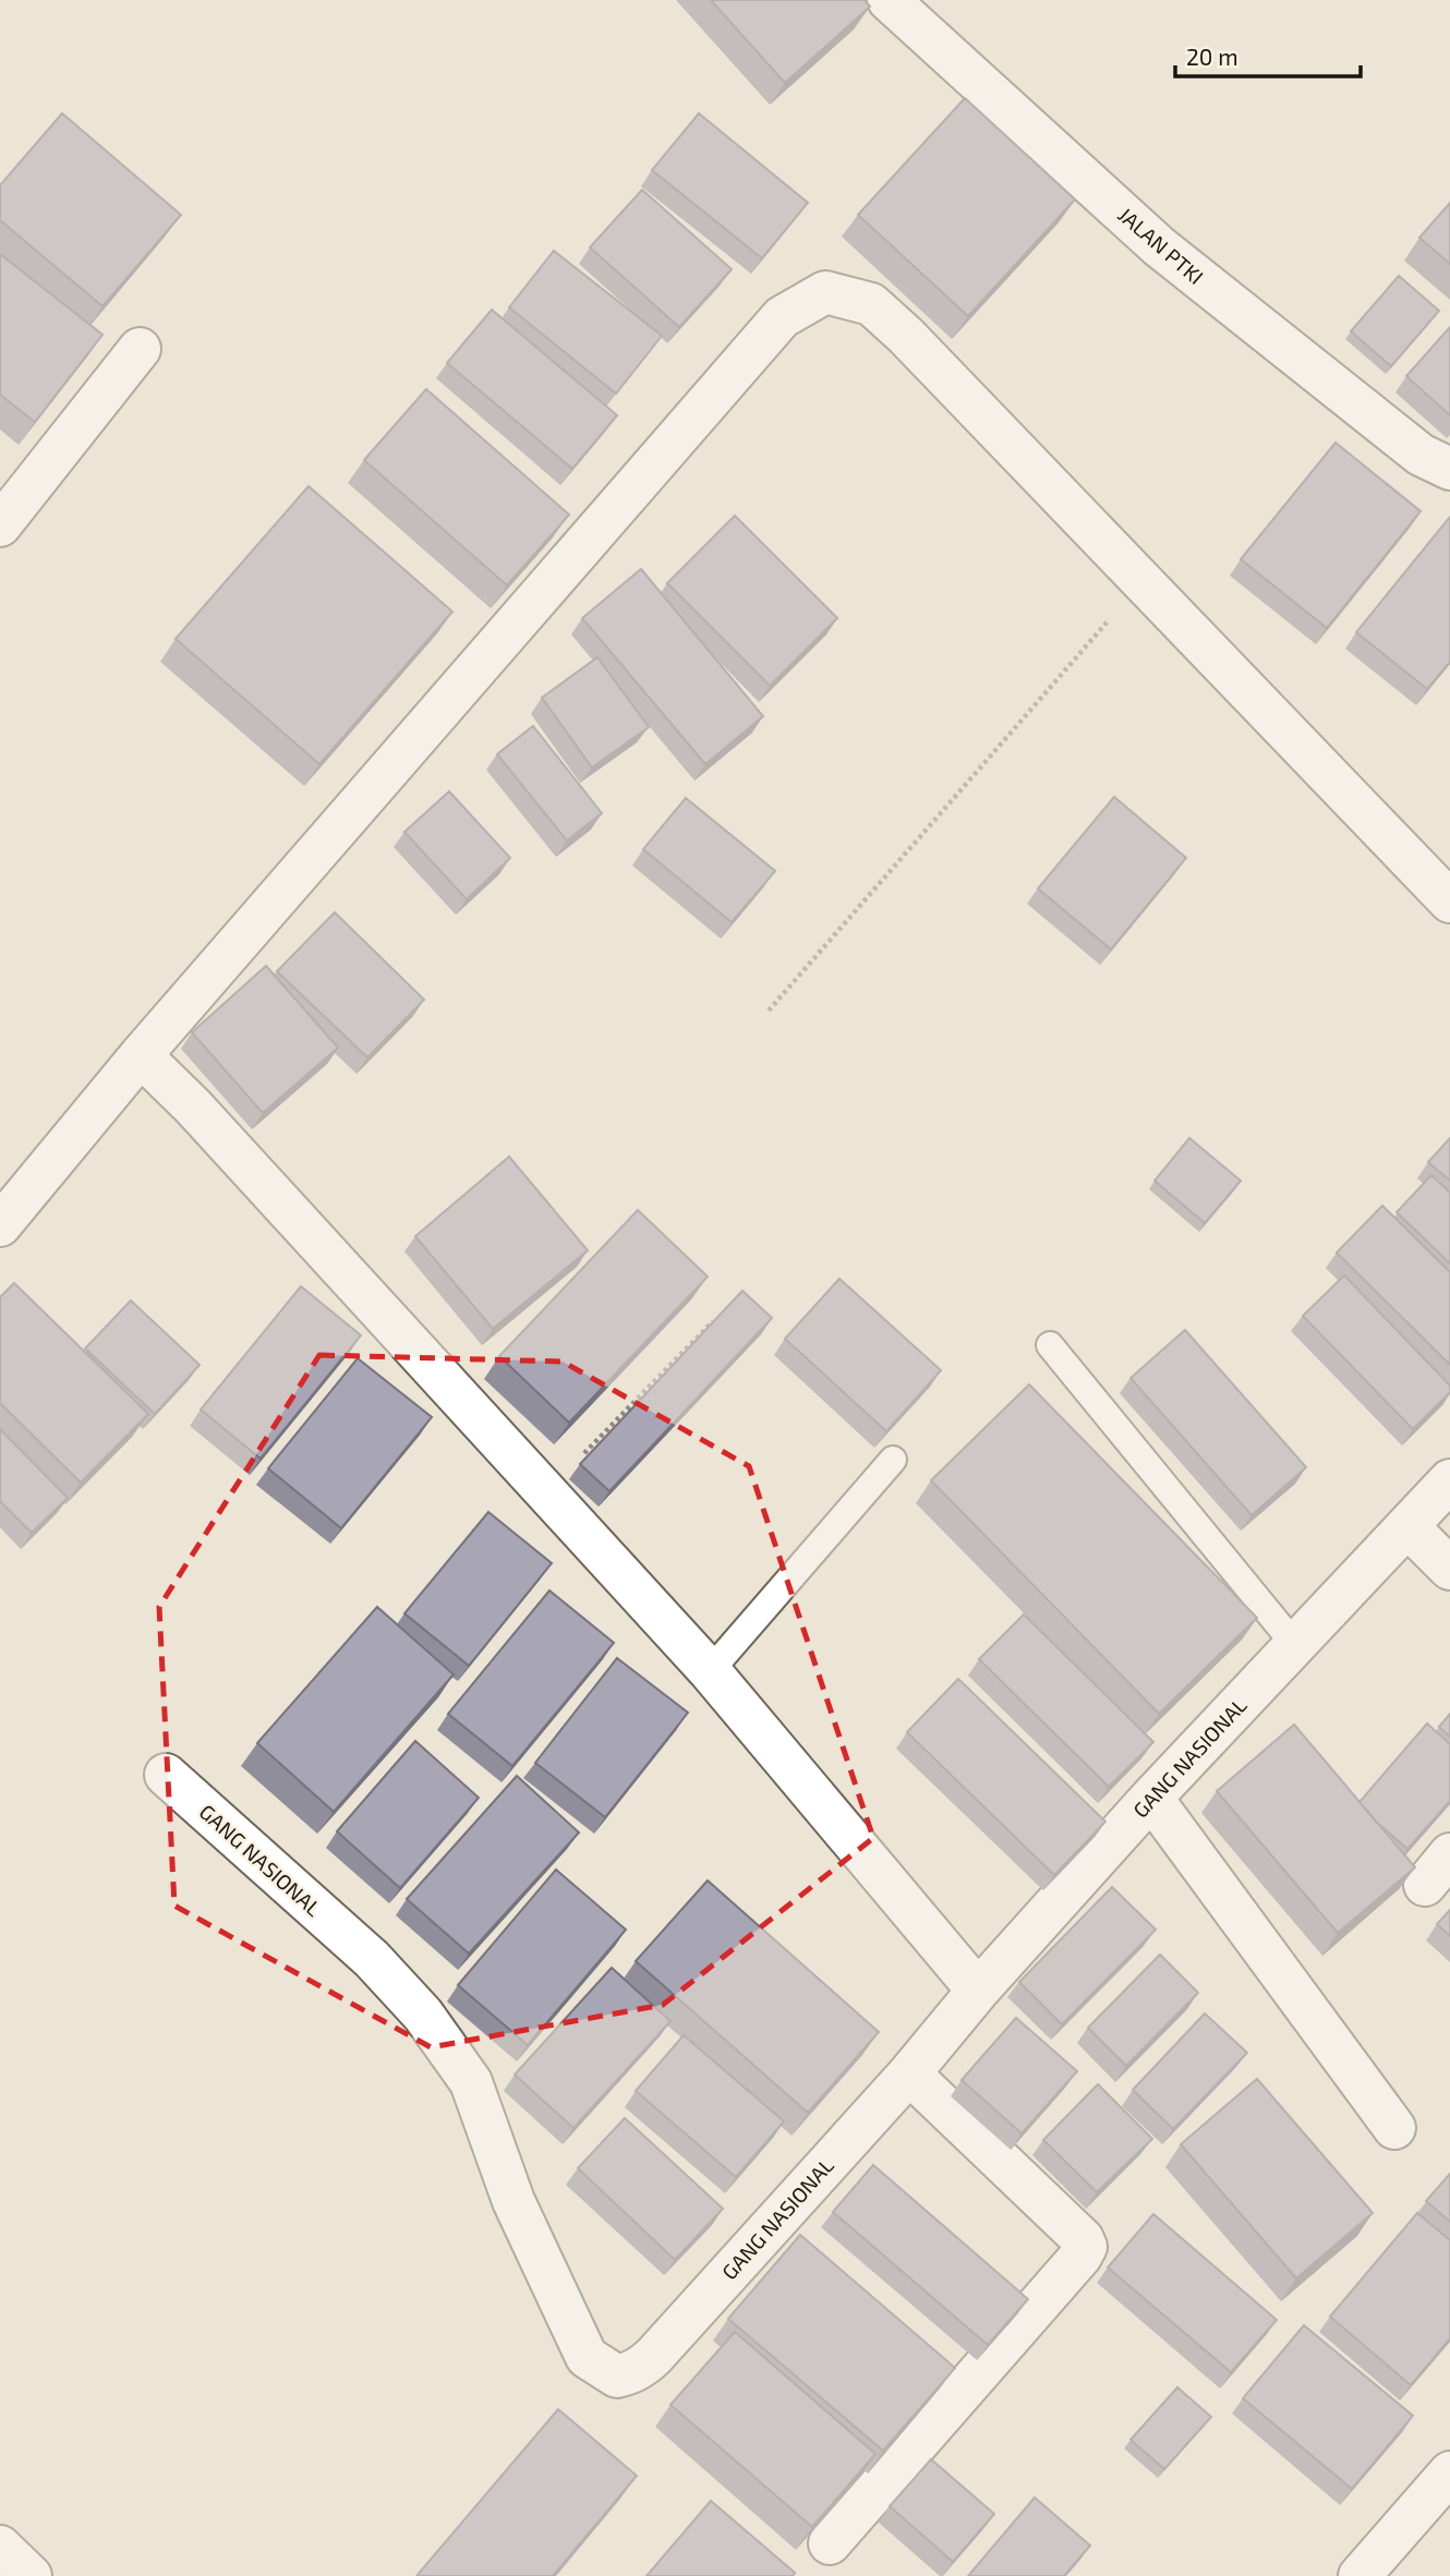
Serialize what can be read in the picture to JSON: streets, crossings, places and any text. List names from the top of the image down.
{
  "streets": {
    "main road": ["JALAN PTKI", "GANG NASIONAL"]
  },
  "scale_bar": "20 m"
}
